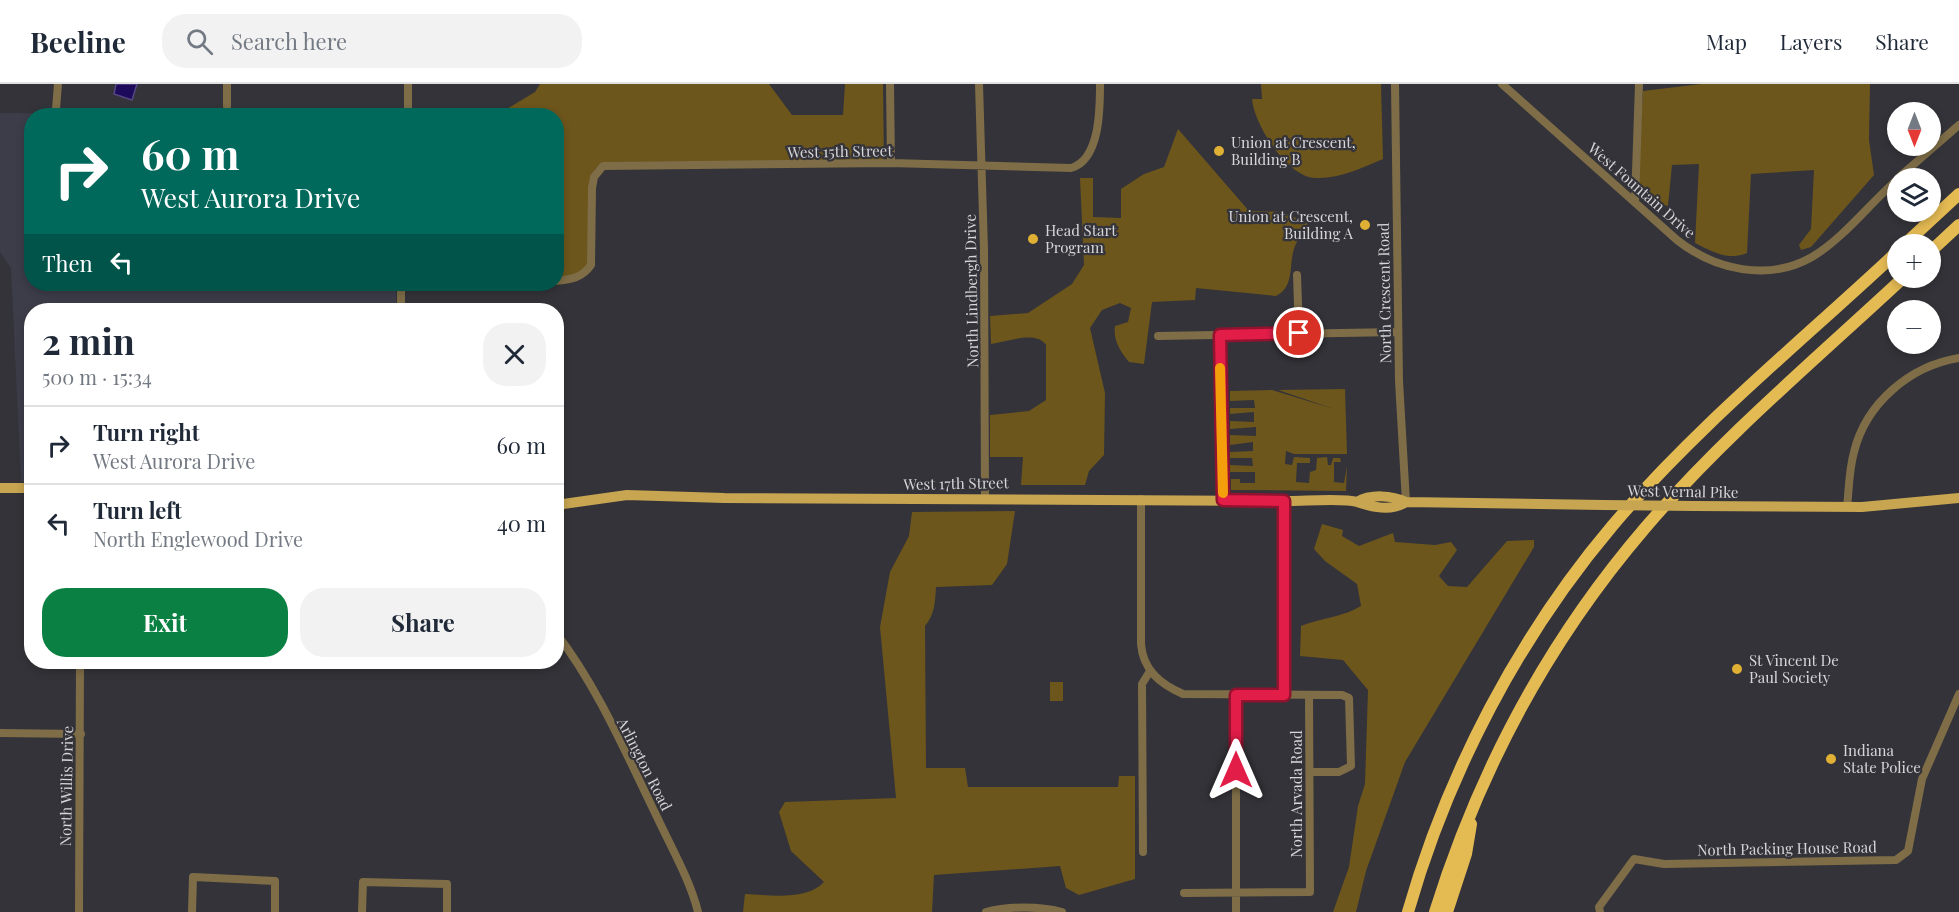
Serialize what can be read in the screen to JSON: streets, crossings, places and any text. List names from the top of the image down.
{
  "streets": {
    "main road": ["West 17th Street", "West Vernal Pike"],
    "street": [
      "West 15th Street",
      "West Fountain Drive",
      "North Lindbergh Drive",
      "North Crescent Road",
      "Arlington Road",
      "North Willis Drive",
      "North Arvada Road",
      "North Packing House Road"
    ]
  },
  "crossings": [
    ["West 15th Street", "North Lindbergh Drive"],
    ["North Lindbergh Drive", "West 17th Street"],
    ["North Crescent Road", "West 17th Street"],
    ["North Crescent Road", "West Vernal Pike"],
    ["West 17th Street", "West Vernal Pike"]
  ],
  "places": [
    "Union at Crescent, Building B",
    "Union at Crescent, Building A",
    "Head Start Program",
    "St Vincent De Paul Society",
    "Indiana State Police"
  ],
  "north": "bottom",
  "page": {
    "header": "Beeline",
    "search": "Search here",
    "nav": ["Map", "Layers", "Share"],
    "map_buttons": ["+", "−"],
    "turn": ["60 m", "West Aurora Drive"],
    "then": "Then",
    "heading": ["2 min", "500 m · 15:34"],
    "list": [
      {
        "name": "Turn right",
        "note": "West Aurora Drive",
        "value": "60 m"
      },
      {
        "name": "Turn left",
        "note": "North Englewood Drive",
        "value": "40 m"
      }
    ],
    "buttons": ["Exit", "Share"]
  }
}
